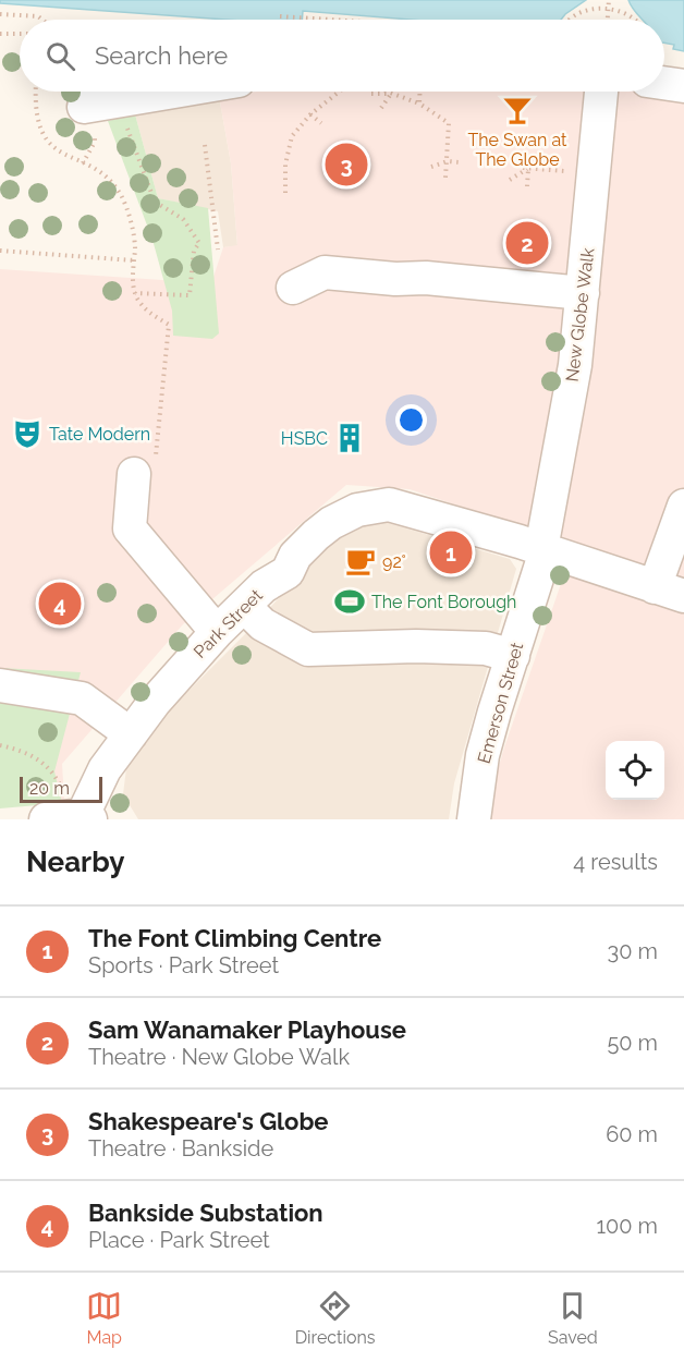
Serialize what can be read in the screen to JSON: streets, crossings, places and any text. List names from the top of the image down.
{
  "streets": {
    "street": ["New Globe Walk", "Park Street", "Emerson Street"]
  },
  "crossings": [
    ["New Globe Walk", "Park Street"],
    ["New Globe Walk", "Emerson Street"],
    ["Park Street", "Emerson Street"]
  ],
  "places": {
    "bar": ["The Swan at The Globe"],
    "theatre": ["Tate Modern"],
    "building": ["HSBC"],
    "cafe": ["92°"],
    "sports": ["The Font Borough"]
  },
  "scale_bar": "20 m",
  "page": {
    "search": "Search here",
    "pins": [
      "3",
      "2",
      "1",
      "4"
    ],
    "scale": "20 m",
    "heading": ["Nearby", "4 results"],
    "list": [
      {
        "mark": "1",
        "name": "The Font Climbing Centre",
        "note": "Sports · Park Street",
        "value": "30 m"
      },
      {
        "mark": "2",
        "name": "Sam Wanamaker Playhouse",
        "note": "Theatre · New Globe Walk",
        "value": "50 m"
      },
      {
        "mark": "3",
        "name": "Shakespeare's Globe",
        "note": "Theatre · Bankside",
        "value": "60 m"
      },
      {
        "mark": "4",
        "name": "Bankside Substation",
        "note": "Place · Park Street",
        "value": "100 m"
      }
    ],
    "nav": ["Map", "Directions", "Saved"]
  }
}
